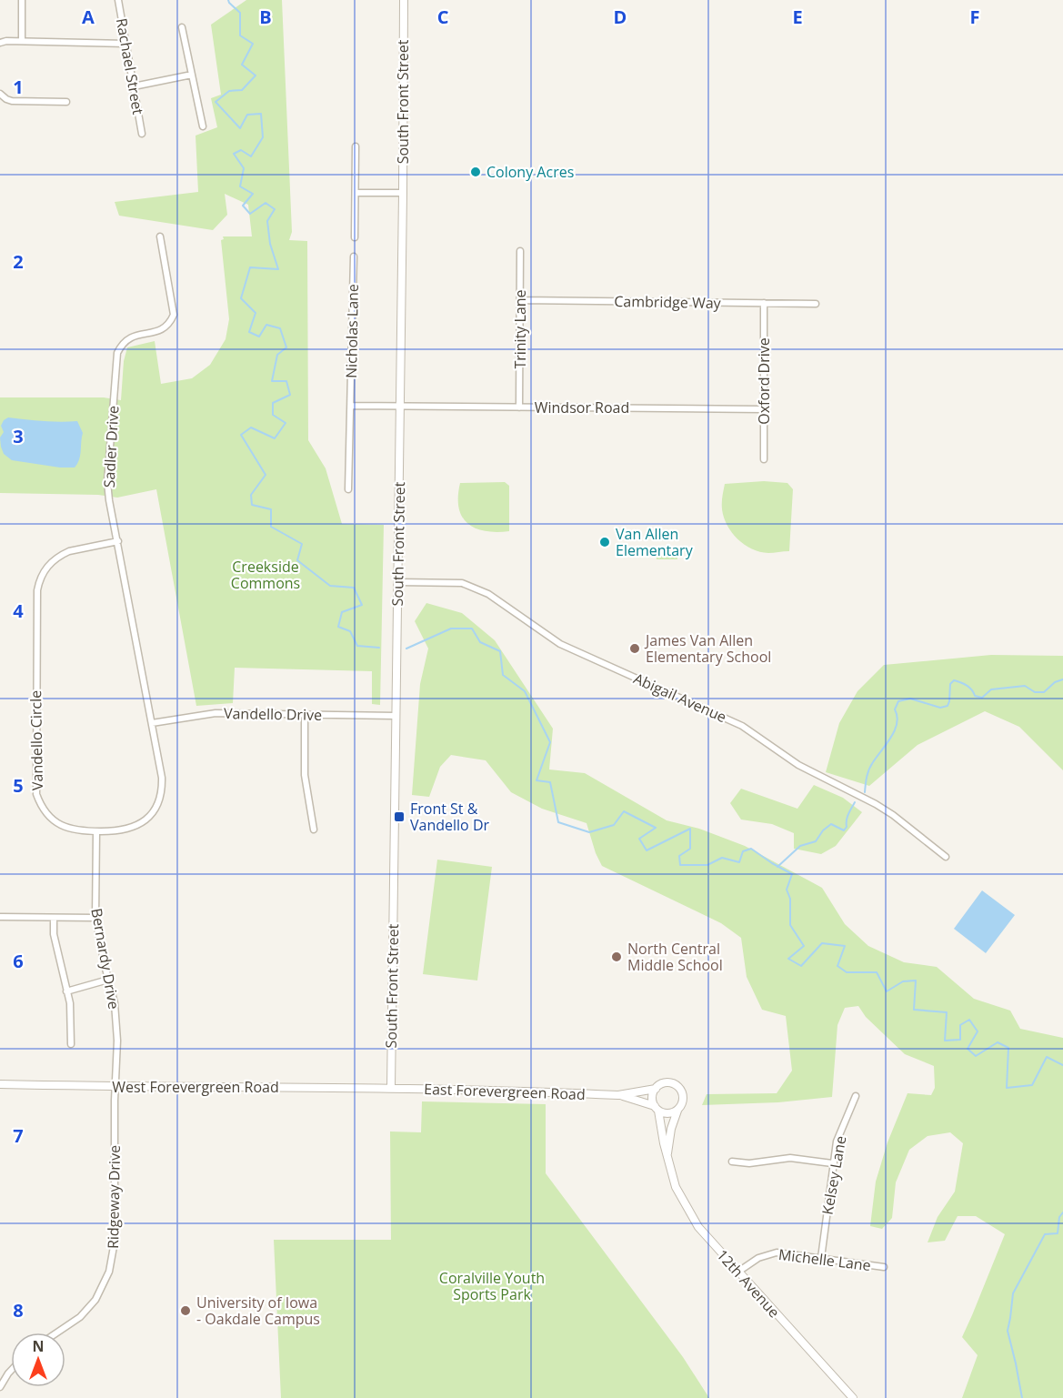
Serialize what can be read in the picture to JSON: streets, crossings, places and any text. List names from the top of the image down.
{
  "streets": {
    "street": [
      "Rachael Street",
      "South Front Street",
      "Cambridge Way",
      "Trinity Lane",
      "Nicholas Lane",
      "Oxford Drive",
      "Windsor Road",
      "Sadler Drive",
      "Abigail Avenue",
      "Vandello Drive",
      "Vandello Circle",
      "Bernardy Drive",
      "West Forevergreen Road",
      "East Forevergreen Road",
      "Kelsey Lane",
      "Ridgeway Drive",
      "Michelle Lane",
      "12th Avenue"
    ]
  },
  "crossings": [
    ["South Front Street", "Windsor Road"],
    ["South Front Street", "Abigail Avenue"],
    ["South Front Street", "Vandello Drive"],
    ["South Front Street", "West Forevergreen Road"],
    ["South Front Street", "East Forevergreen Road"],
    ["Cambridge Way", "Trinity Lane"],
    ["Cambridge Way", "Oxford Drive"],
    ["Trinity Lane", "Windsor Road"],
    ["Oxford Drive", "Windsor Road"],
    ["Sadler Drive", "Vandello Drive"],
    ["Sadler Drive", "Vandello Circle"],
    ["Vandello Drive", "Vandello Circle"],
    ["Vandello Circle", "Bernardy Drive"],
    ["Bernardy Drive", "West Forevergreen Road"],
    ["Bernardy Drive", "Ridgeway Drive"],
    ["West Forevergreen Road", "East Forevergreen Road"],
    ["West Forevergreen Road", "Ridgeway Drive"],
    ["East Forevergreen Road", "12th Avenue"],
    ["Kelsey Lane", "Michelle Lane"],
    ["Michelle Lane", "12th Avenue"]
  ],
  "parks": ["Creekside Commons", "Coralville Youth Sports Park"],
  "places": {
    "other": [
      "Colony Acres",
      "Van Allen Elementary",
      "James Van Allen Elementary School",
      "North Central Middle School",
      "University of Iowa - Oakdale Campus"
    ],
    "transit": ["Front St & Vandello Dr"]
  },
  "north": "top",
  "grid": {
    "columns": [
      "A",
      "B",
      "C",
      "D",
      "E",
      "F"
    ],
    "rows": [
      "1",
      "2",
      "3",
      "4",
      "5",
      "6",
      "7",
      "8"
    ]
  }
}
